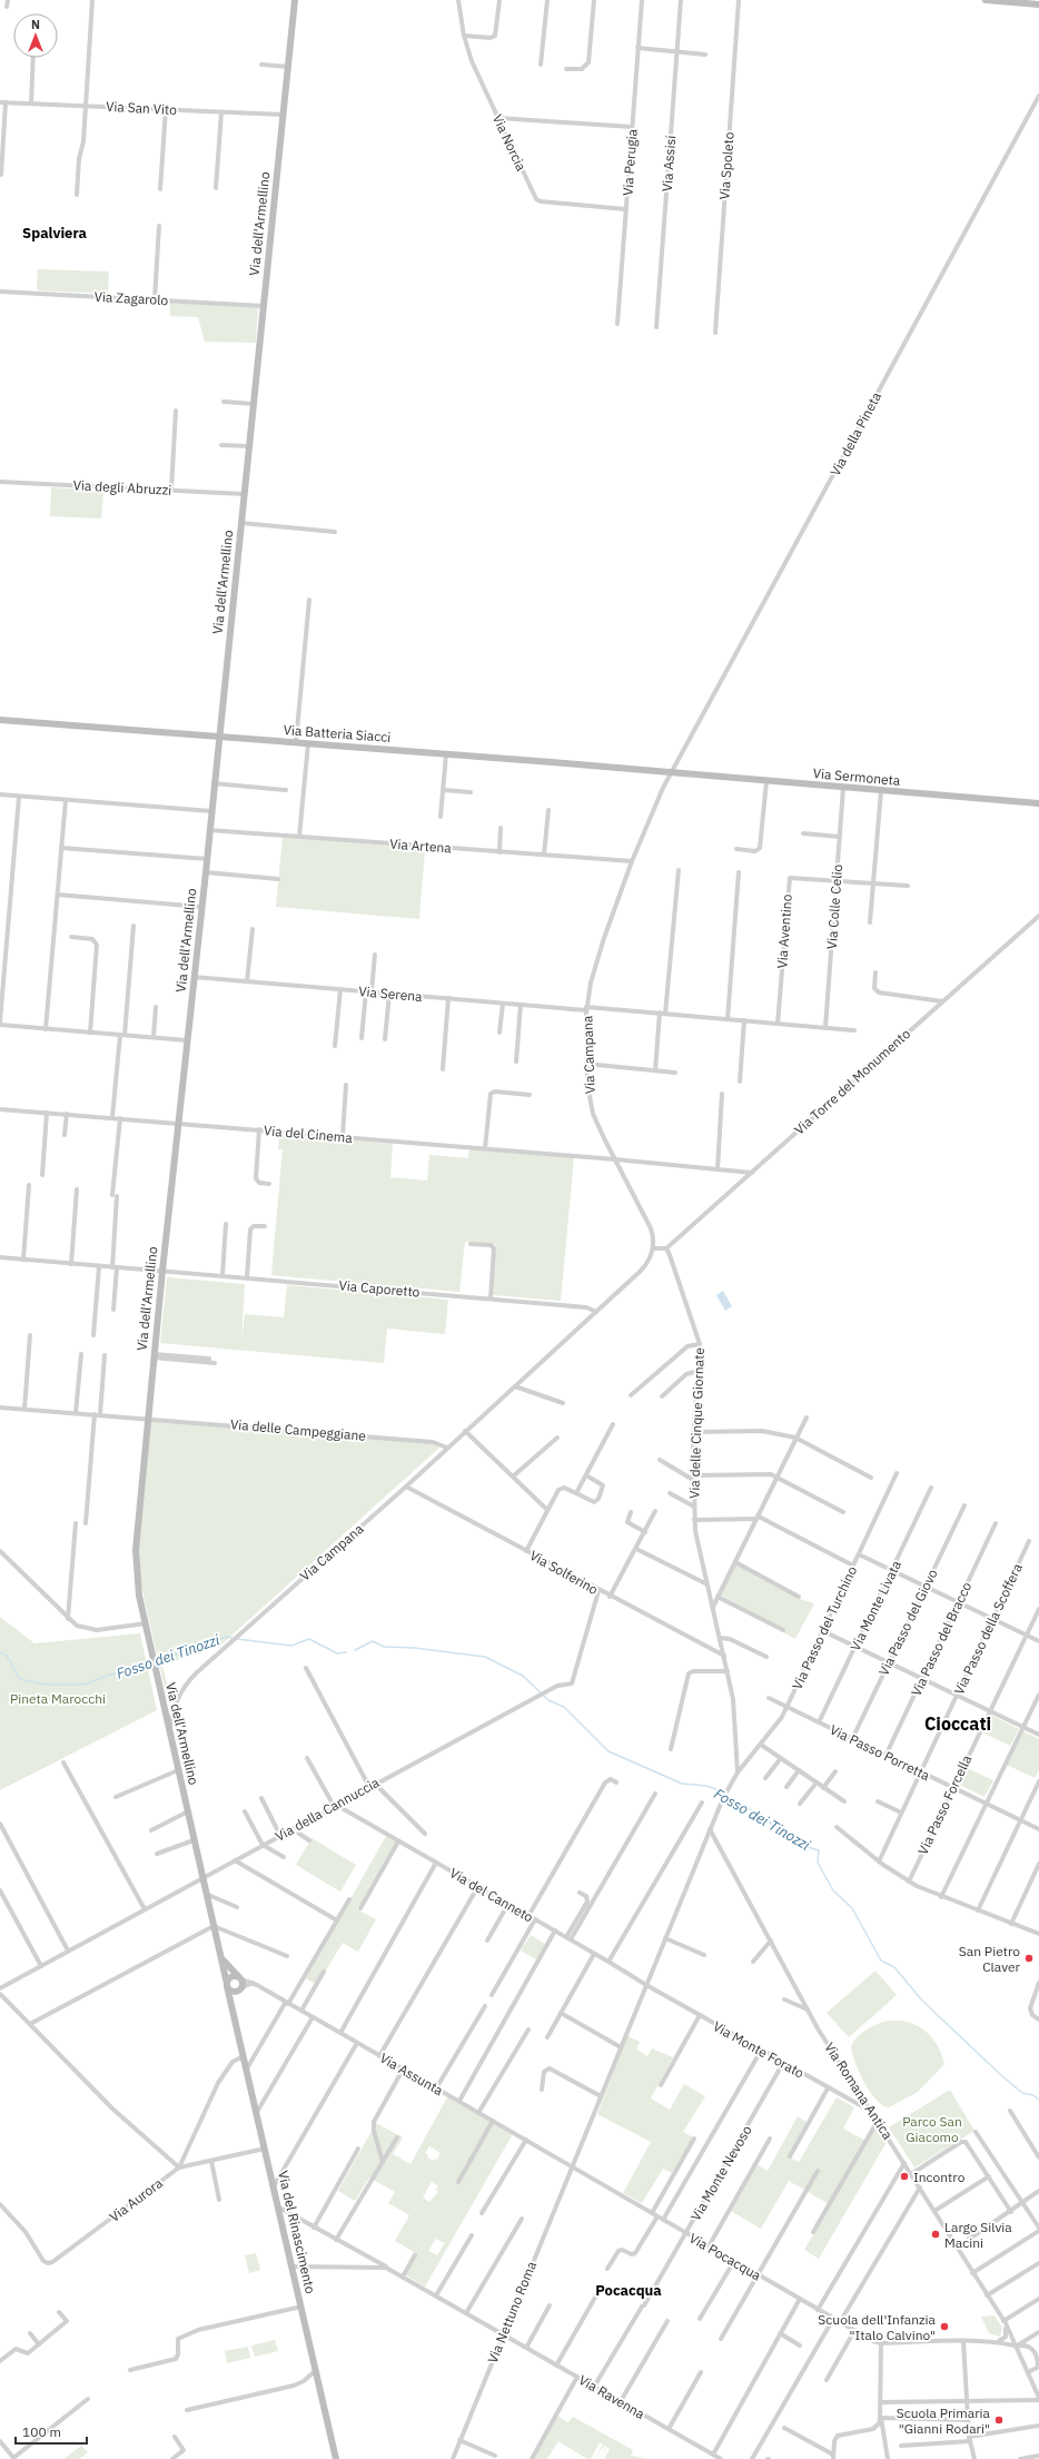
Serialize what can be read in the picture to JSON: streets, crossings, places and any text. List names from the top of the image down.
{
  "streets": {
    "street": [
      "Via San Vito",
      "Via Norcia",
      "Via Perugia",
      "Via Assisi",
      "Via Spoleto",
      "Via dell'Armellino",
      "Via Zagarolo",
      "Via della Pineta",
      "Via degli Abruzzi",
      "Via Batteria Siacci",
      "Via Sermoneta",
      "Via Artena",
      "Via Colle Celio",
      "Via Aventino",
      "Via Serena",
      "Via Campana",
      "Via Torre del Monumento",
      "Via del Cinema",
      "Via Caporetto",
      "Via delle Cinque Giornate",
      "Via delle Campeggiane",
      "Via Solferino",
      "Via Monte Livata",
      "Via Passo del Giovo",
      "Via Passo del Turchino",
      "Via Passo della Scoffera",
      "Via Passo del Bracco",
      "Via Passo Porretta",
      "Via Passo Forcella",
      "Via della Cannuccia",
      "Via del Canneto",
      "Via Monte Forato",
      "Via Assunta",
      "Via Romana Antica",
      "Via Monte Nevoso",
      "Via Aurora",
      "Via del Rinascimento",
      "Via Pocacqua",
      "Via Nettuno Roma",
      "Via Ravenna"
    ]
  },
  "crossings": [
    ["Via San Vito", "Via dell'Armellino"],
    ["Via Norcia", "Via Perugia"],
    ["Via dell'Armellino", "Via Zagarolo"],
    ["Via dell'Armellino", "Via degli Abruzzi"],
    ["Via dell'Armellino", "Via Batteria Siacci"],
    ["Via dell'Armellino", "Via Artena"],
    ["Via dell'Armellino", "Via Serena"],
    ["Via dell'Armellino", "Via Campana"],
    ["Via dell'Armellino", "Via del Cinema"],
    ["Via dell'Armellino", "Via Caporetto"],
    ["Via dell'Armellino", "Via delle Campeggiane"],
    ["Via dell'Armellino", "Via della Cannuccia"],
    ["Via dell'Armellino", "Via del Rinascimento"],
    ["Via della Pineta", "Via Batteria Siacci"],
    ["Via della Pineta", "Via Sermoneta"],
    ["Via della Pineta", "Via Campana"],
    ["Via Batteria Siacci", "Via Sermoneta"],
    ["Via Batteria Siacci", "Via Campana"],
    ["Via Sermoneta", "Via Colle Celio"],
    ["Via Sermoneta", "Via Campana"],
    ["Via Artena", "Via Campana"],
    ["Via Colle Celio", "Via Aventino"],
    ["Via Colle Celio", "Via Serena"],
    ["Via Aventino", "Via Serena"],
    ["Via Serena", "Via Campana"],
    ["Via Campana", "Via del Cinema"],
    ["Via Campana", "Via Caporetto"],
    ["Via Campana", "Via delle Campeggiane"],
    ["Via Campana", "Via Solferino"],
    ["Via Torre del Monumento", "Via del Cinema"],
    ["Via Torre del Monumento", "Via delle Cinque Giornate"],
    ["Via delle Cinque Giornate", "Via Solferino"],
    ["Via delle Cinque Giornate", "Via Passo del Turchino"],
    ["Via Solferino", "Via della Cannuccia"],
    ["Via Monte Livata", "Via Passo Porretta"],
    ["Via Passo del Giovo", "Via Passo Porretta"],
    ["Via Passo del Turchino", "Via Passo Porretta"],
    ["Via Passo del Turchino", "Via del Canneto"],
    ["Via Passo del Turchino", "Via Monte Forato"],
    ["Via Passo del Turchino", "Via Romana Antica"],
    ["Via Passo del Turchino", "Via Nettuno Roma"],
    ["Via Passo della Scoffera", "Via Passo Porretta"],
    ["Via Passo del Bracco", "Via Passo Porretta"],
    ["Via Passo Porretta", "Via Passo Forcella"],
    ["Via della Cannuccia", "Via del Canneto"],
    ["Via della Cannuccia", "Via del Rinascimento"],
    ["Via del Canneto", "Via Monte Forato"],
    ["Via del Canneto", "Via Nettuno Roma"],
    ["Via Monte Forato", "Via Romana Antica"],
    ["Via Monte Forato", "Via Monte Nevoso"],
    ["Via Monte Forato", "Via Nettuno Roma"],
    ["Via Assunta", "Via del Rinascimento"],
    ["Via Assunta", "Via Pocacqua"],
    ["Via Assunta", "Via Nettuno Roma"],
    ["Via Monte Nevoso", "Via Pocacqua"],
    ["Via Monte Nevoso", "Via Ravenna"],
    ["Via Aurora", "Via del Rinascimento"],
    ["Via del Rinascimento", "Via Ravenna"],
    ["Via Pocacqua", "Via Nettuno Roma"],
    ["Via Nettuno Roma", "Via Ravenna"]
  ],
  "districts": ["Spalviera", "Cioccati", "Pocacqua"],
  "water": ["Fosso dei Tinozzi"],
  "parks": ["Pineta Marocchi", "Parco San Giacomo"],
  "places": [
    "San Pietro Claver",
    "Incontro",
    "Largo Silvia Macini",
    "Scuola dell'Infanzia \"Italo Calvino\"",
    "Scuola Primaria \"Gianni Rodari\""
  ],
  "scale_bar": "100 m",
  "north": "top"
}
